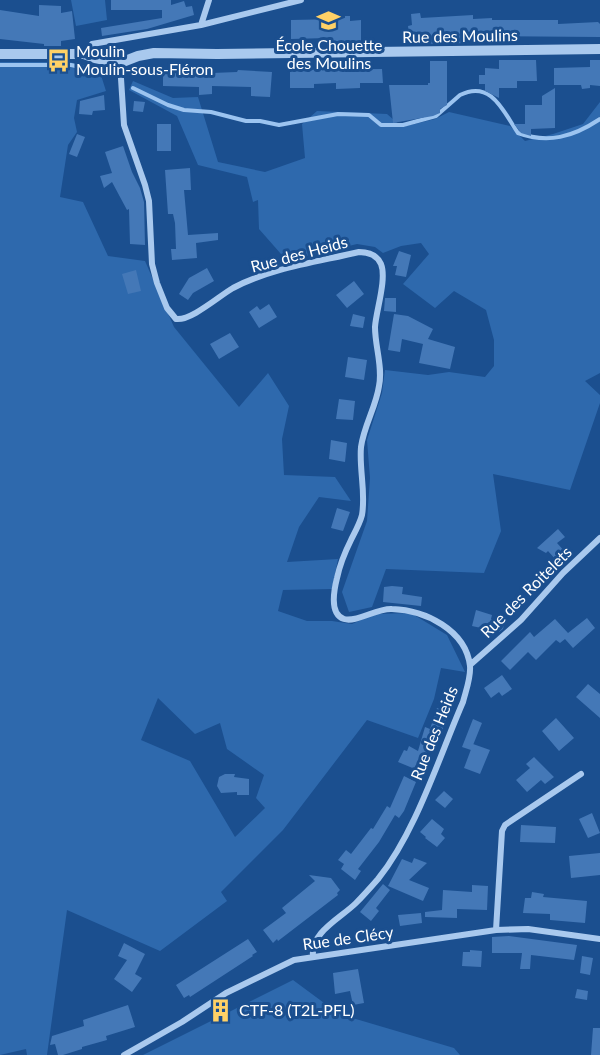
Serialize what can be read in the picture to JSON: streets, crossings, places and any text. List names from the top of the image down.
{
  "streets": {
    "street": [
      "Rue des Moulins",
      "Rue des Heids",
      "Rue des Roitelets",
      "Rue de Clécy"
    ]
  },
  "crossings": [
    ["Rue des Moulins", "Rue des Heids"],
    ["Rue des Heids", "Rue des Roitelets"],
    ["Rue des Heids", "Rue de Clécy"]
  ],
  "places": {
    "school or university": ["École Chouette des Moulins"],
    "bus stop": ["Moulin Moulin-sous-Fléron"],
    "building": ["CTF-8 (T2L-PFL)"]
  }
}
